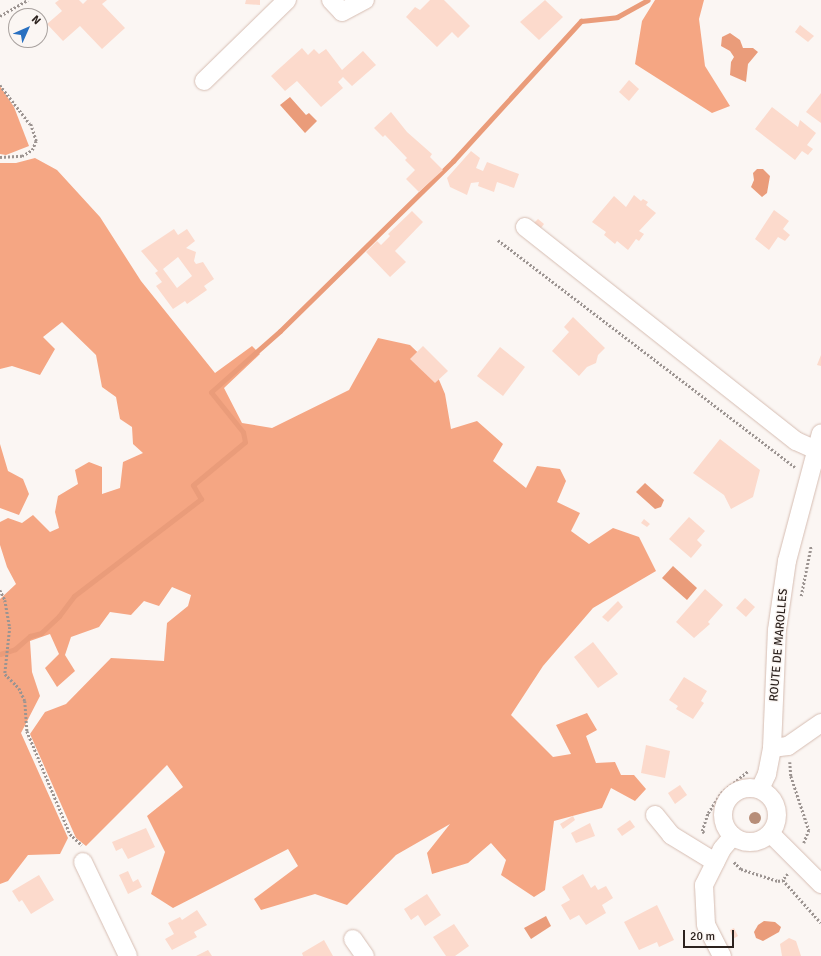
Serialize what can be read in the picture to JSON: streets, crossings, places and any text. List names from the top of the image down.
{
  "streets": {
    "street": ["ROUTE DE MAROLLES"]
  },
  "scale_bar": "20 m",
  "north": "top right"
}
